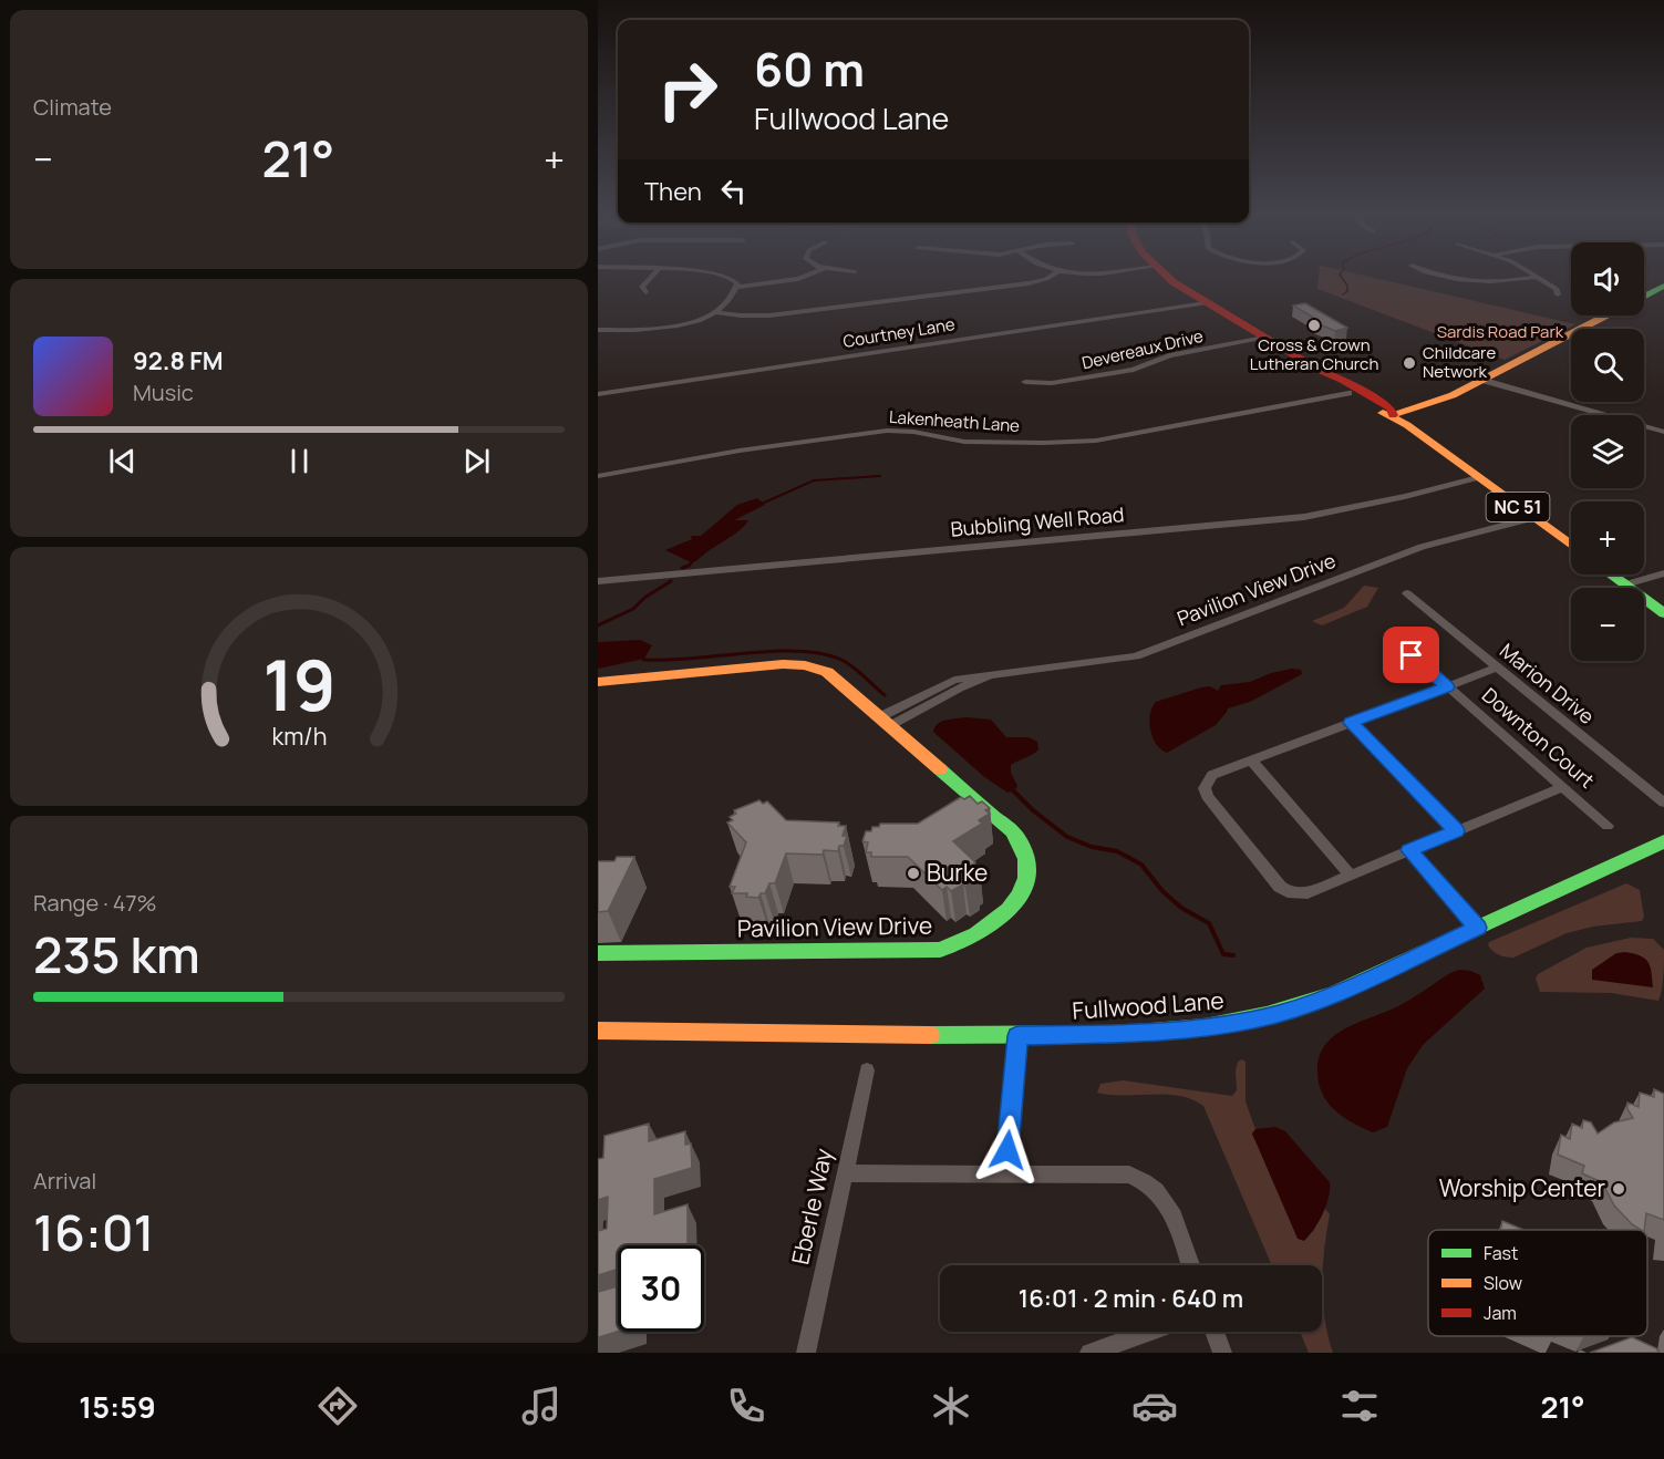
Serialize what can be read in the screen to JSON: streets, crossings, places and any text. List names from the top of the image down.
{
  "streets": {
    "main road": ["NC 51", "Pavilion View Drive", "Fullwood Lane"],
    "street": [
      "Courtney Lane",
      "Devereaux Drive",
      "Lakenheath Lane",
      "Bubbling Well Road",
      "Marion Drive",
      "Downton Court",
      "Eberle Way"
    ]
  },
  "crossings": [
    ["Courtney Lane", "NC 51"],
    ["Devereaux Drive", "NC 51"],
    ["Lakenheath Lane", "NC 51"],
    ["NC 51", "Bubbling Well Road"],
    ["NC 51", "Pavilion View Drive"]
  ],
  "parks": ["Sardis Road Park"],
  "places": [
    "Cross & Crown Lutheran Church",
    "Childcare Network",
    "Burke",
    "Worship Center"
  ],
  "legend": ["Fast", "Slow", "Jam"],
  "page": {
    "tile": [
      "Climate",
      ["Range · 47%", "235 km"],
      ["Arrival", "16:01"]
    ],
    "turn": ["60 m", "Fullwood Lane"],
    "heat": ["−", "21°", "+"],
    "then": "Then",
    "map_buttons": ["+", "−"],
    "song": ["92.8 FM", "Music"],
    "limit": "30",
    "trip": "16:01 · 2 min · 640 m",
    "tabs": ["15:59", "21°"],
    "gauge": ["19", "km/h"]
  }
}
